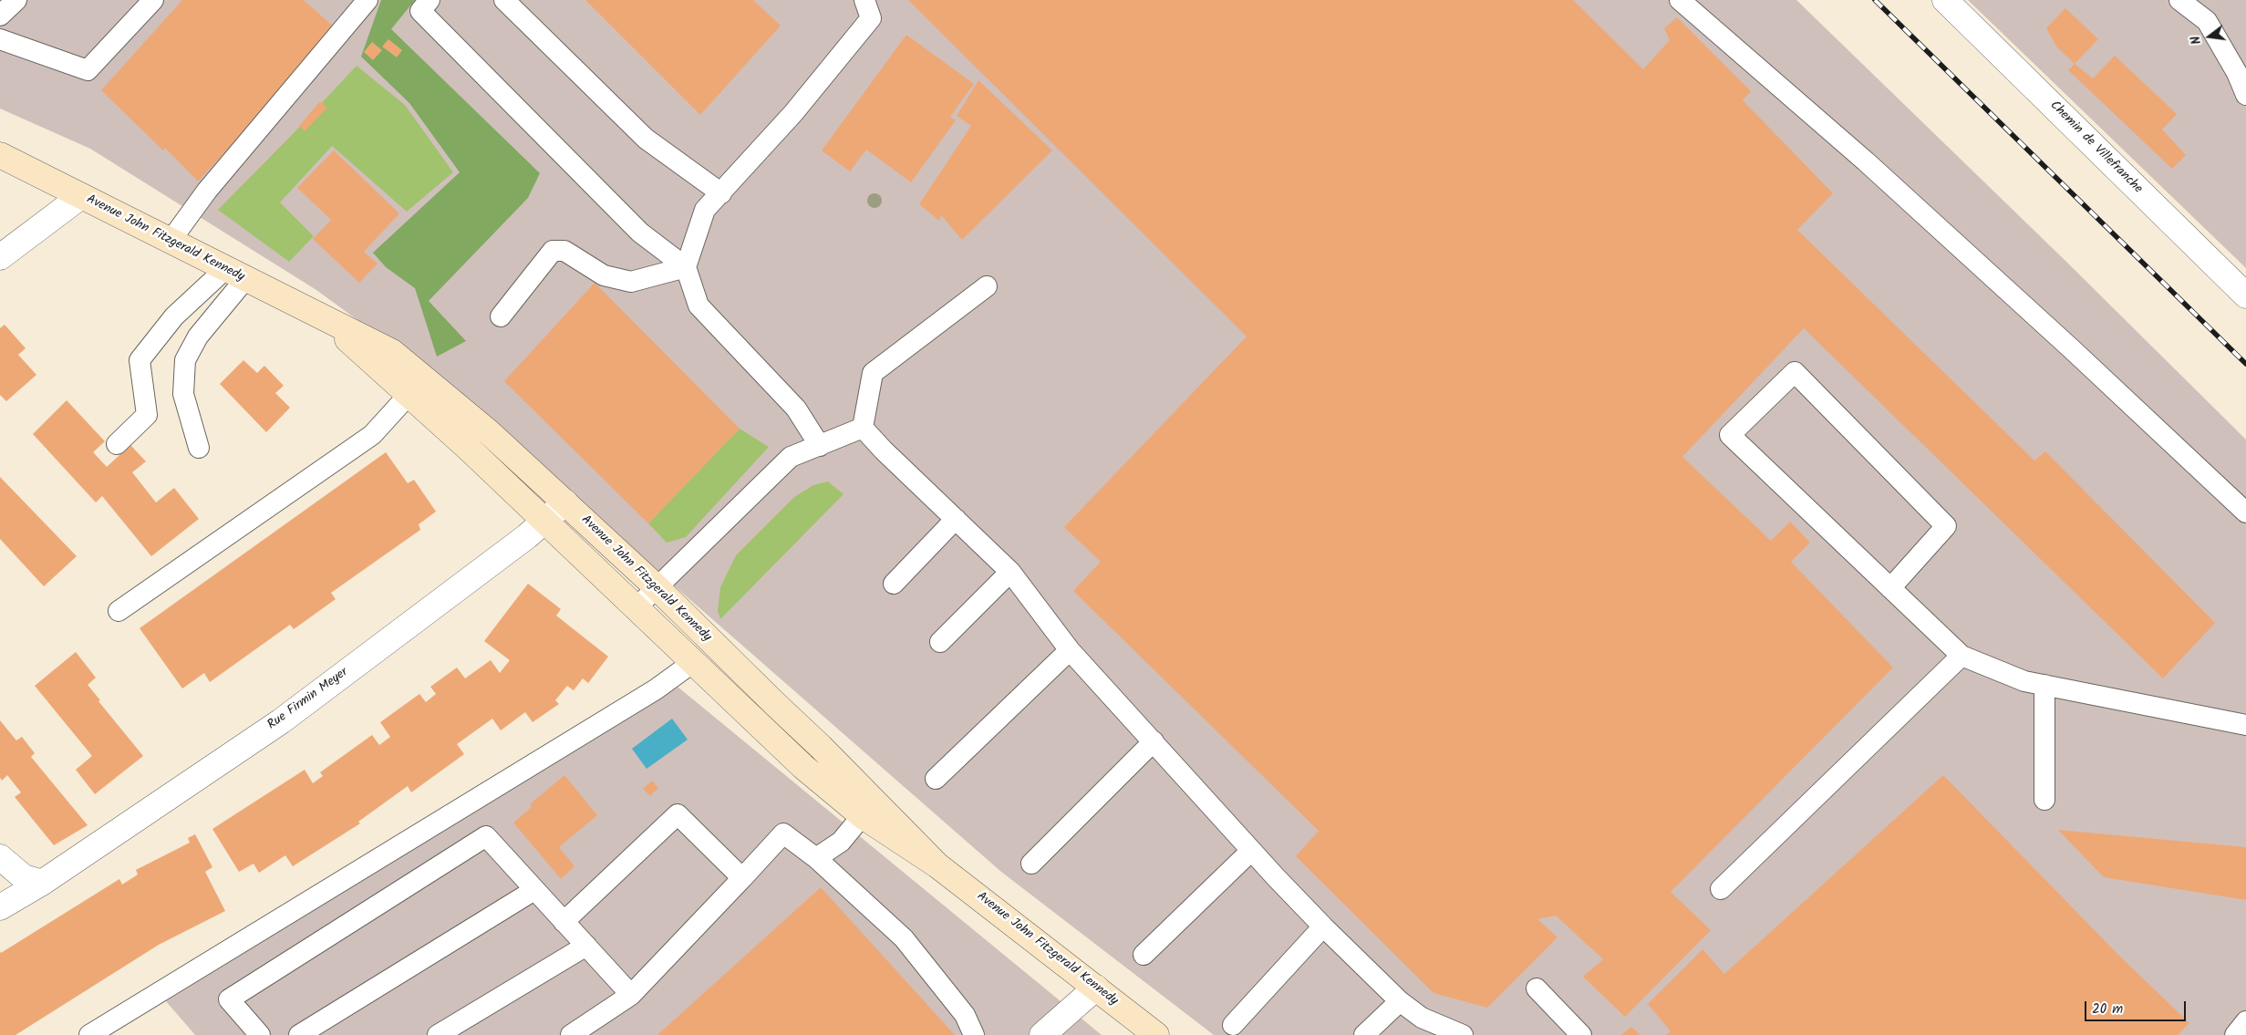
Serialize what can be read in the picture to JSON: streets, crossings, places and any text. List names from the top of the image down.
{
  "streets": {
    "street": ["Chemin de Villefranche", "Avenue John Fitzgerald Kennedy", "Rue Firmin Meyer"]
  },
  "crossings": [
    ["Avenue John Fitzgerald Kennedy", "Rue Firmin Meyer"]
  ],
  "scale_bar": "20 m",
  "north": "left"
}
